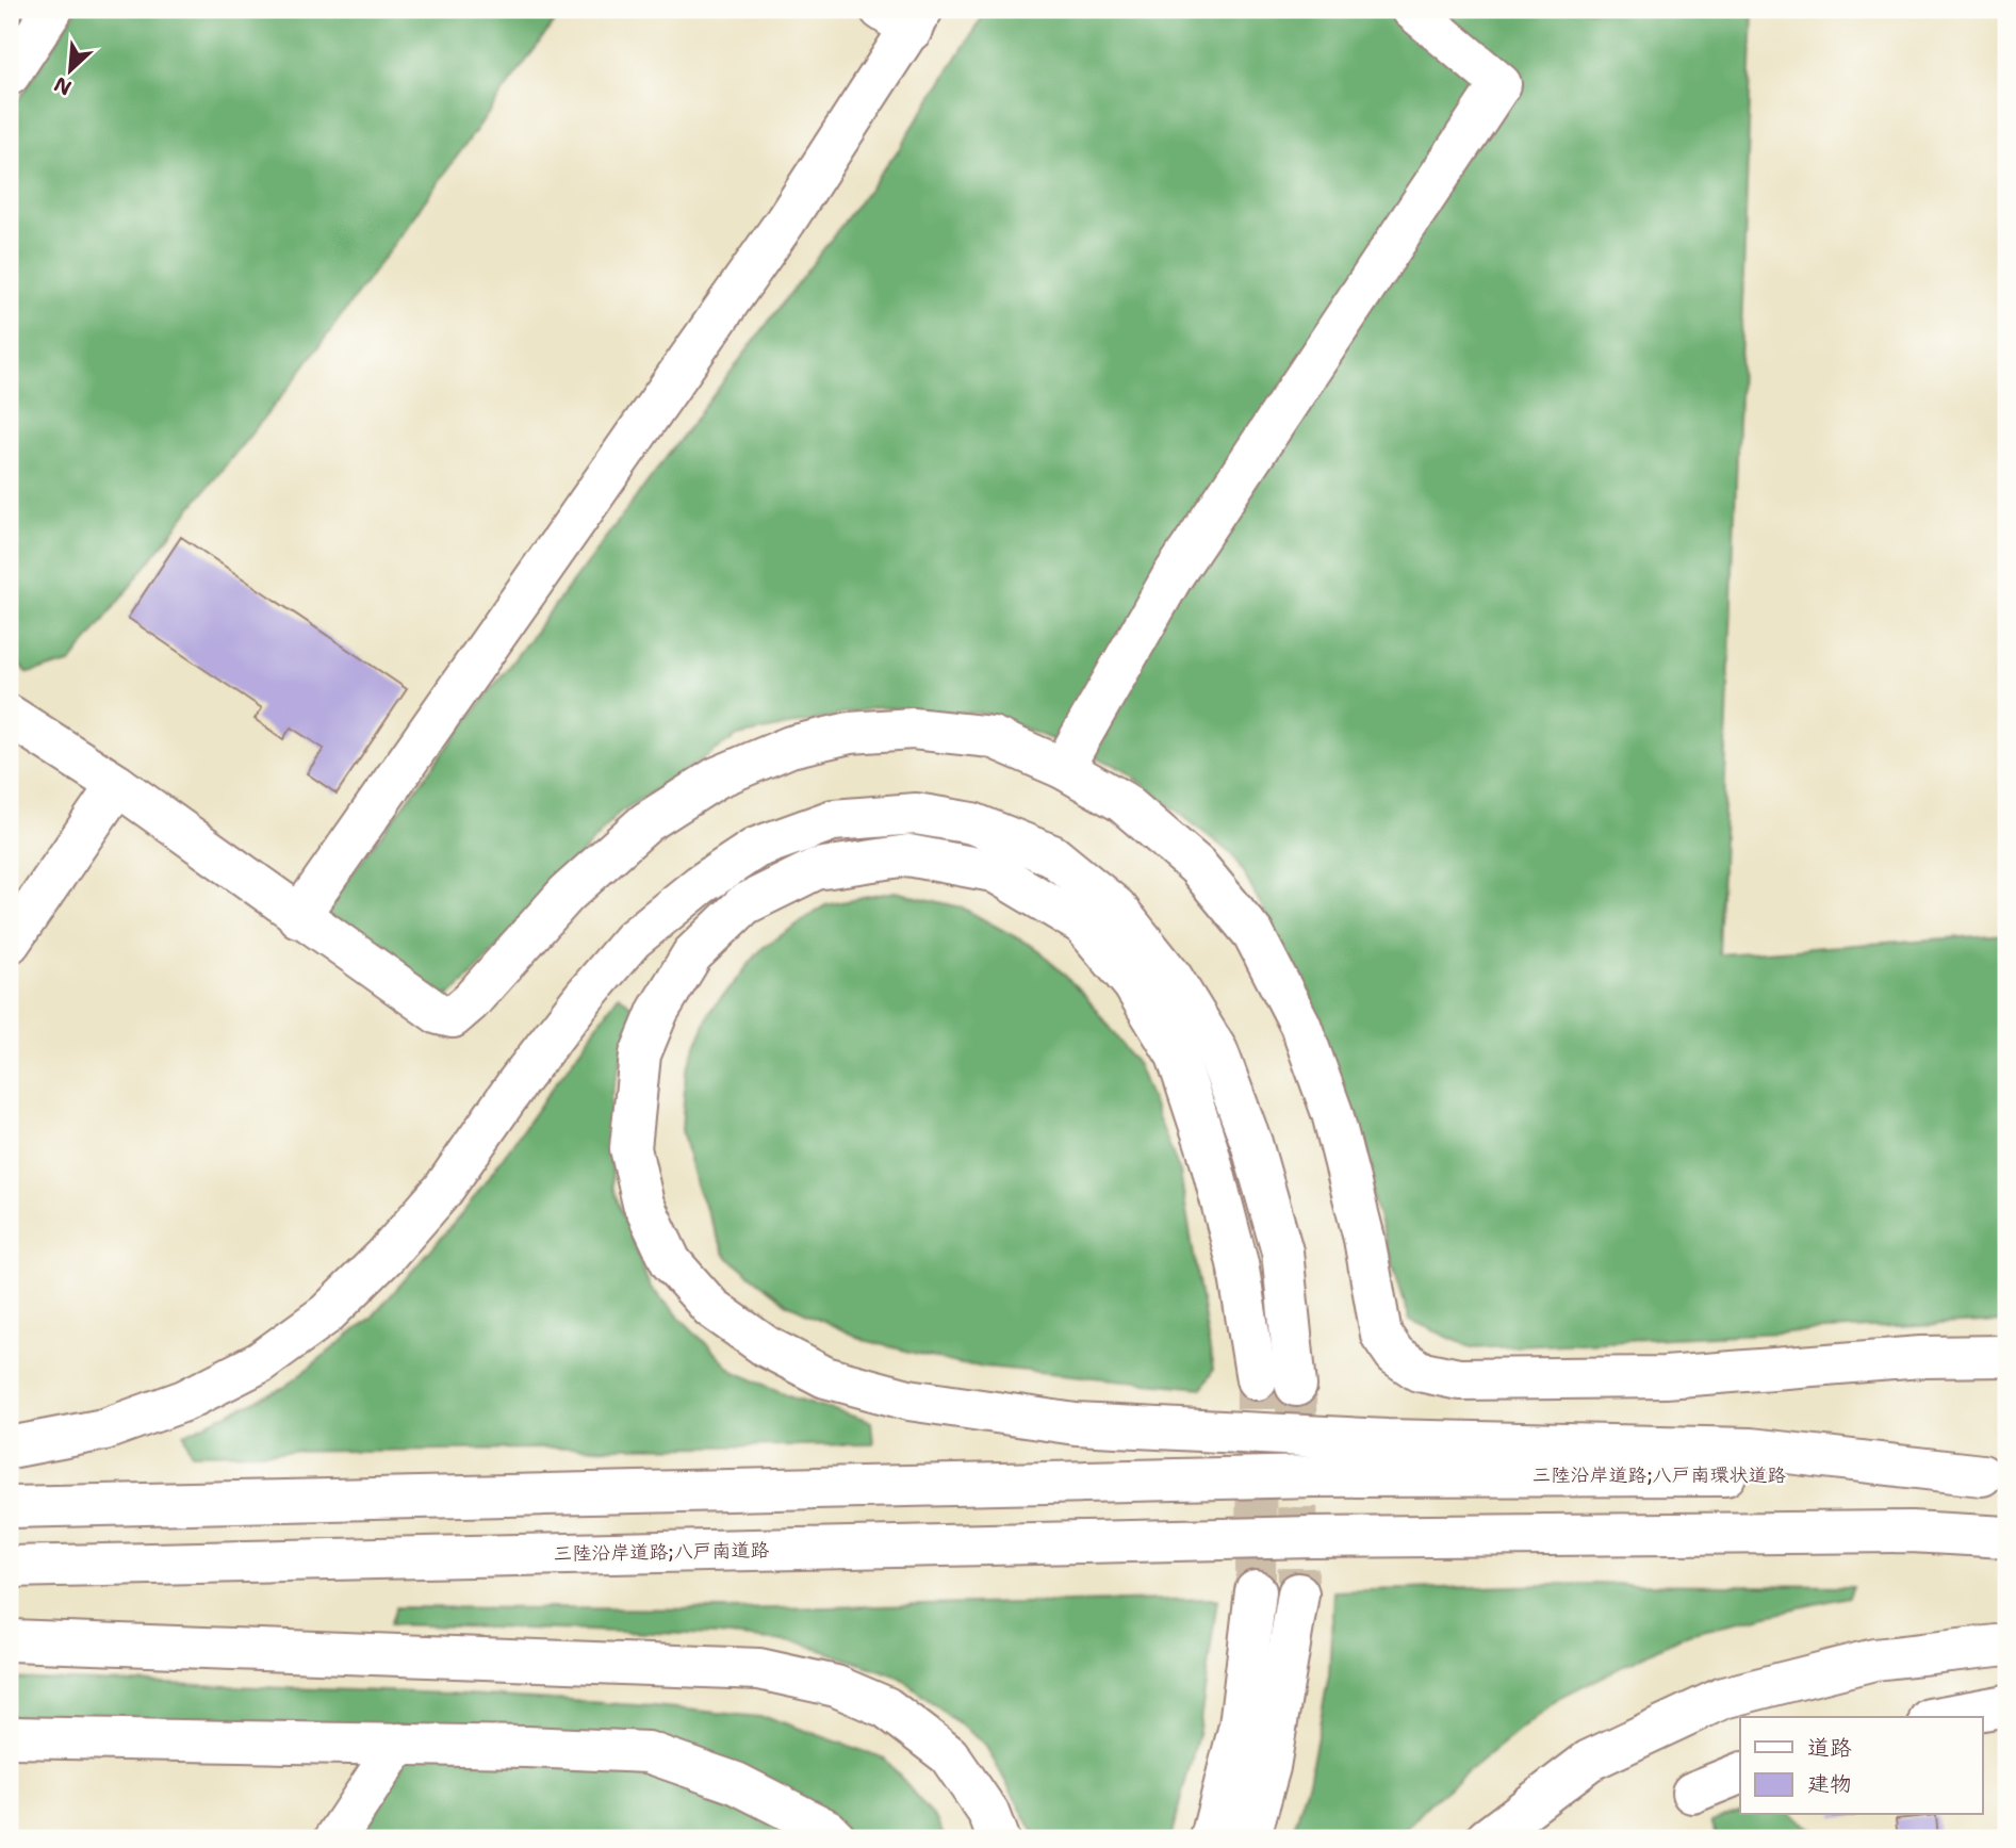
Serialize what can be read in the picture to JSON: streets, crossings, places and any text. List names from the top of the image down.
{
  "streets": {
    "main road": ["三陸沿岸道路;八戸南環状道路", "三陸沿岸道路;八戸南道路"]
  },
  "legend": ["道路", "建物"],
  "north": "bottom left"
}
